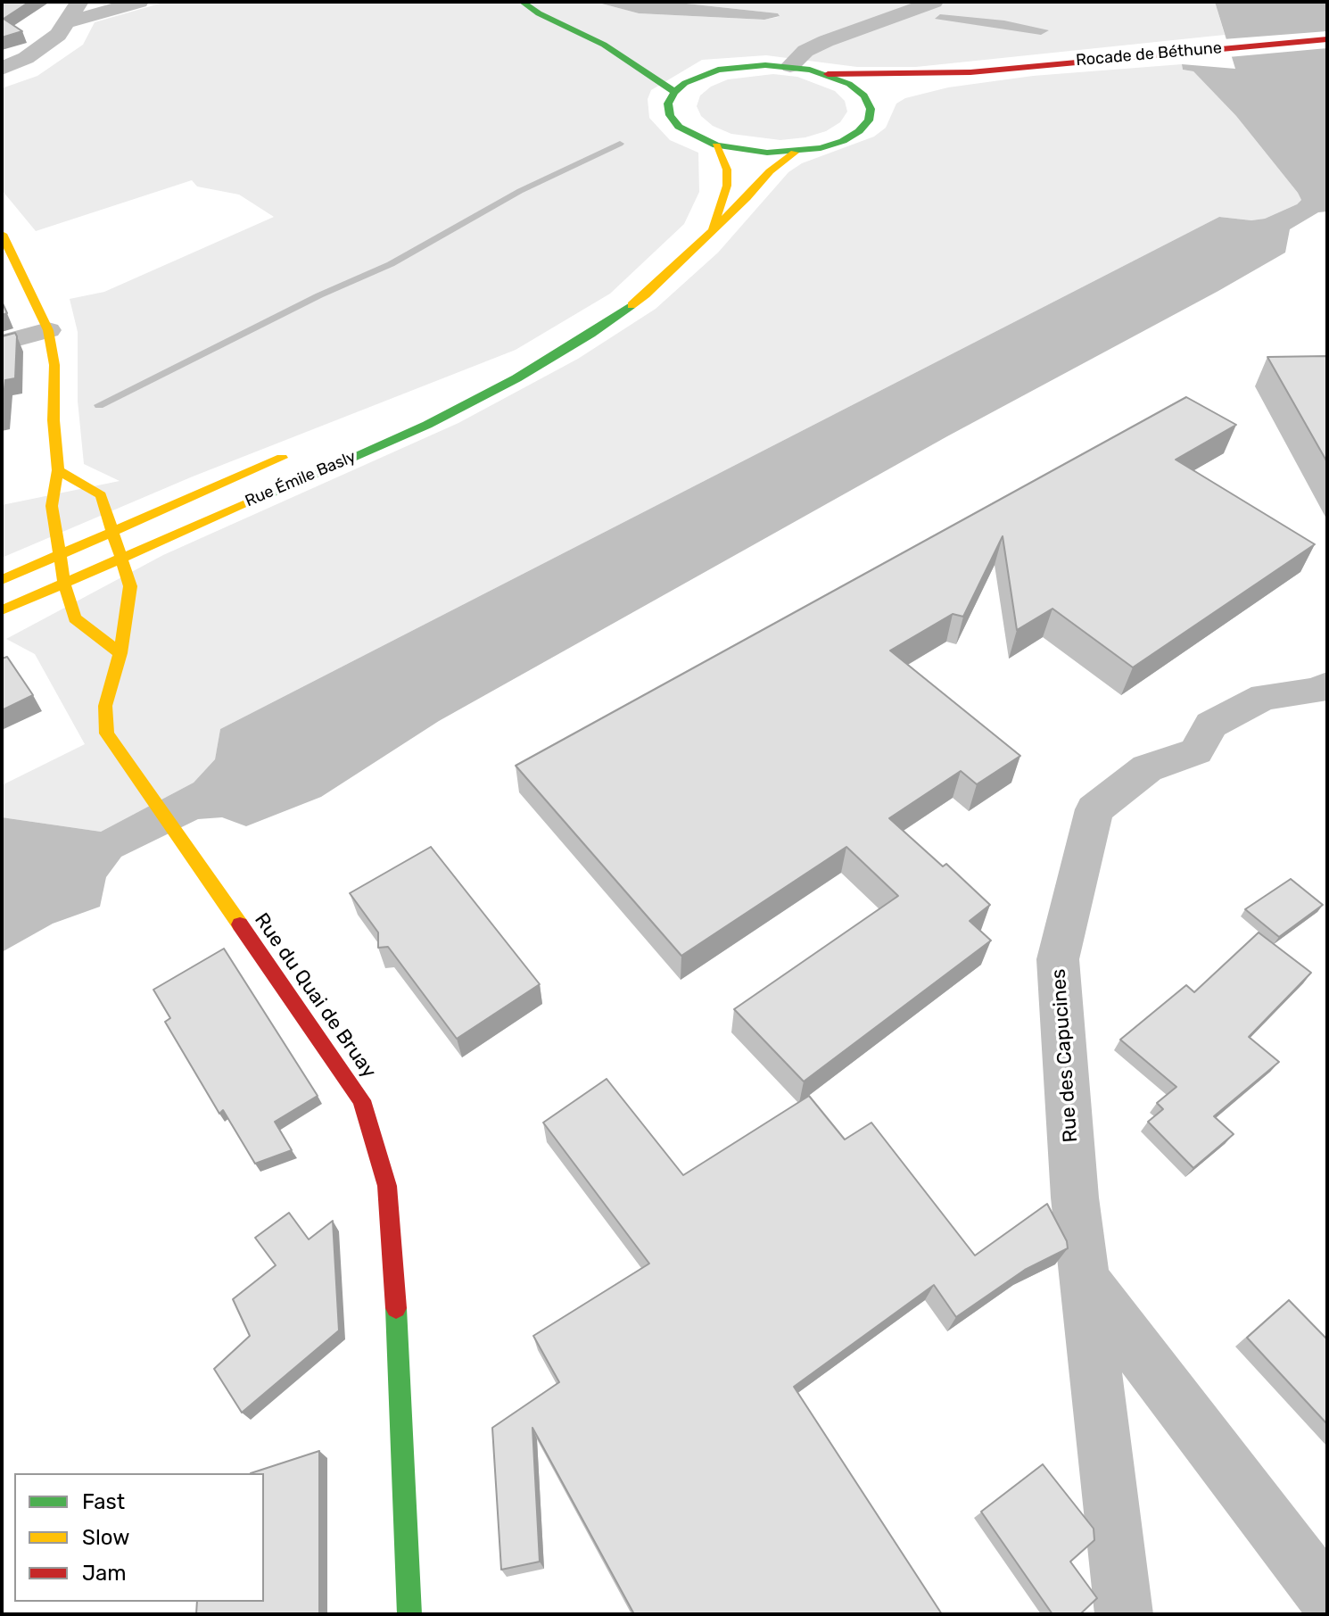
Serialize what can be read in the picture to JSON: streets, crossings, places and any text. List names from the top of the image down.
{
  "streets": {
    "main road": ["Rocade de Béthune", "Rue Émile Basly", "Rue du Quai de Bruay"],
    "street": ["Rue des Capucines"]
  },
  "crossings": [
    ["Rue Émile Basly", "Rue du Quai de Bruay"]
  ],
  "legend": ["Fast", "Slow", "Jam"]
}
